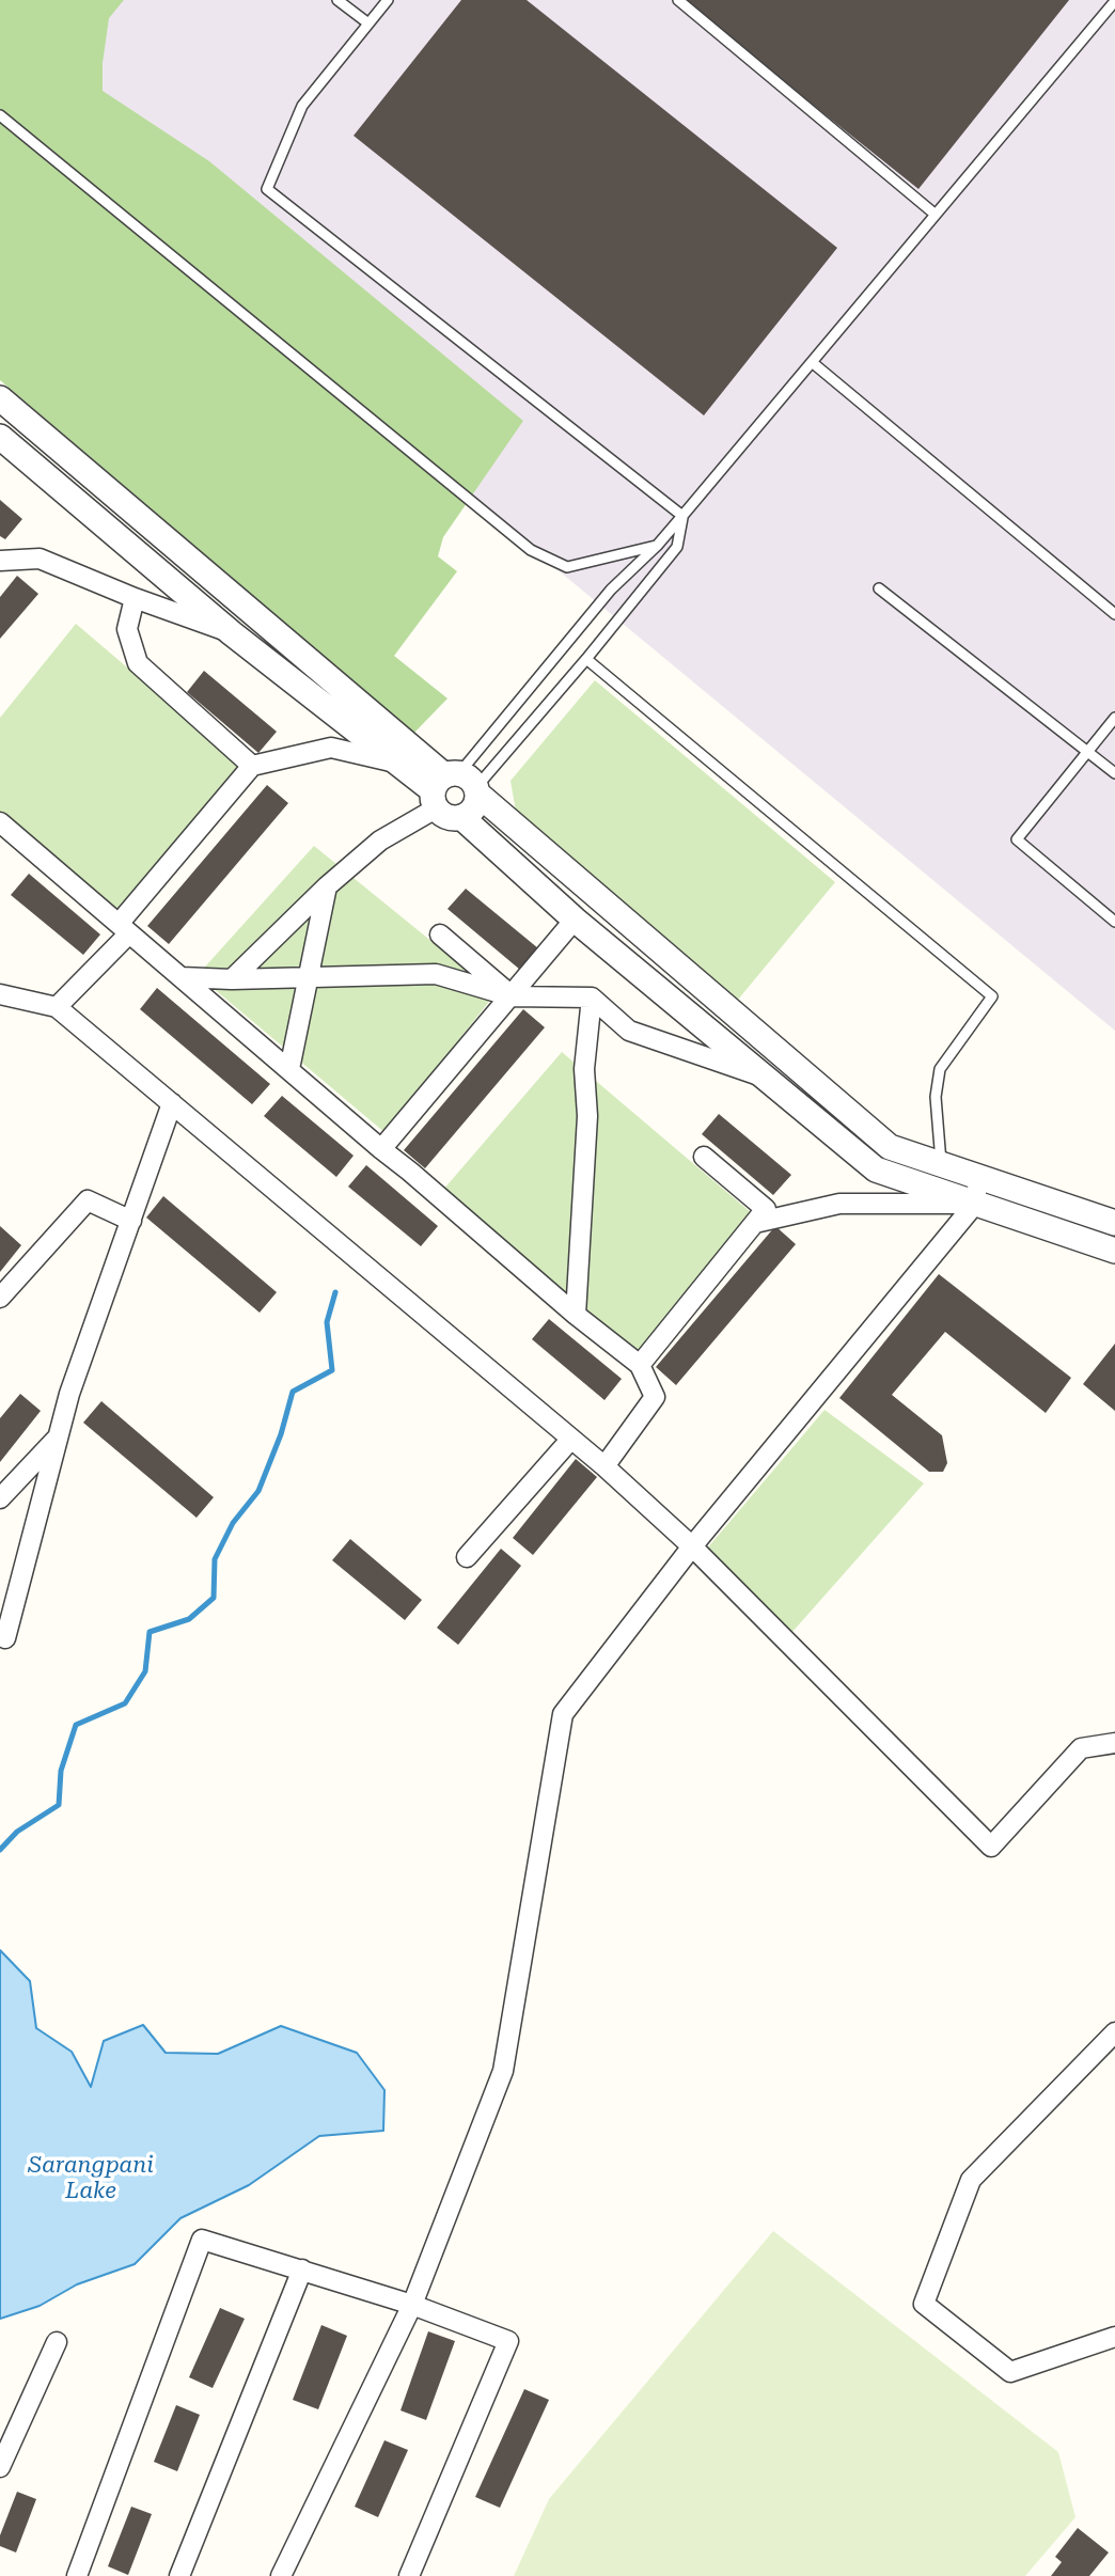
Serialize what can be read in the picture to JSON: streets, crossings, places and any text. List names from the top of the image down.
{
  "water": ["Sarangpani Lake"]
}
